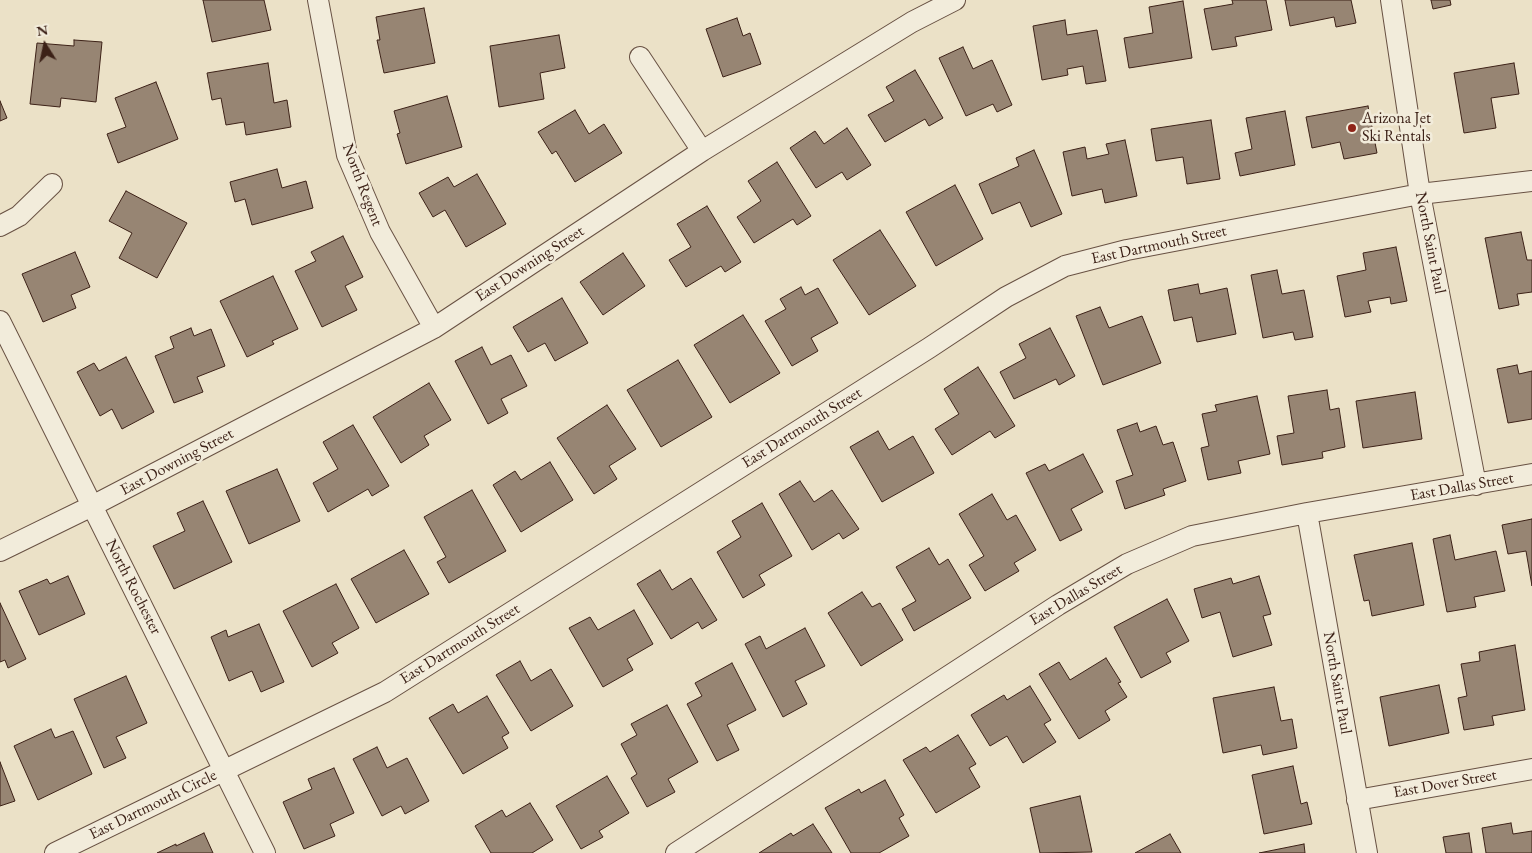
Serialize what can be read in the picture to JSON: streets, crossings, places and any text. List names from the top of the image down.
{
  "streets": {
    "street": [
      "North Regent",
      "North Saint Paul",
      "East Dartmouth Street",
      "East Downing Street",
      "East Dallas Street",
      "North Rochester",
      "East Dover Street",
      "East Dartmouth Circle"
    ]
  },
  "crossings": [
    ["North Regent", "East Downing Street"],
    ["North Saint Paul", "East Dartmouth Street"],
    ["North Saint Paul", "East Dallas Street"],
    ["North Saint Paul", "East Dover Street"],
    ["East Dartmouth Street", "North Rochester"],
    ["East Dartmouth Street", "East Dartmouth Circle"],
    ["East Downing Street", "North Rochester"],
    ["North Rochester", "East Dartmouth Circle"]
  ],
  "places": ["Arizona Jet Ski Rentals"],
  "north": "top"
}
